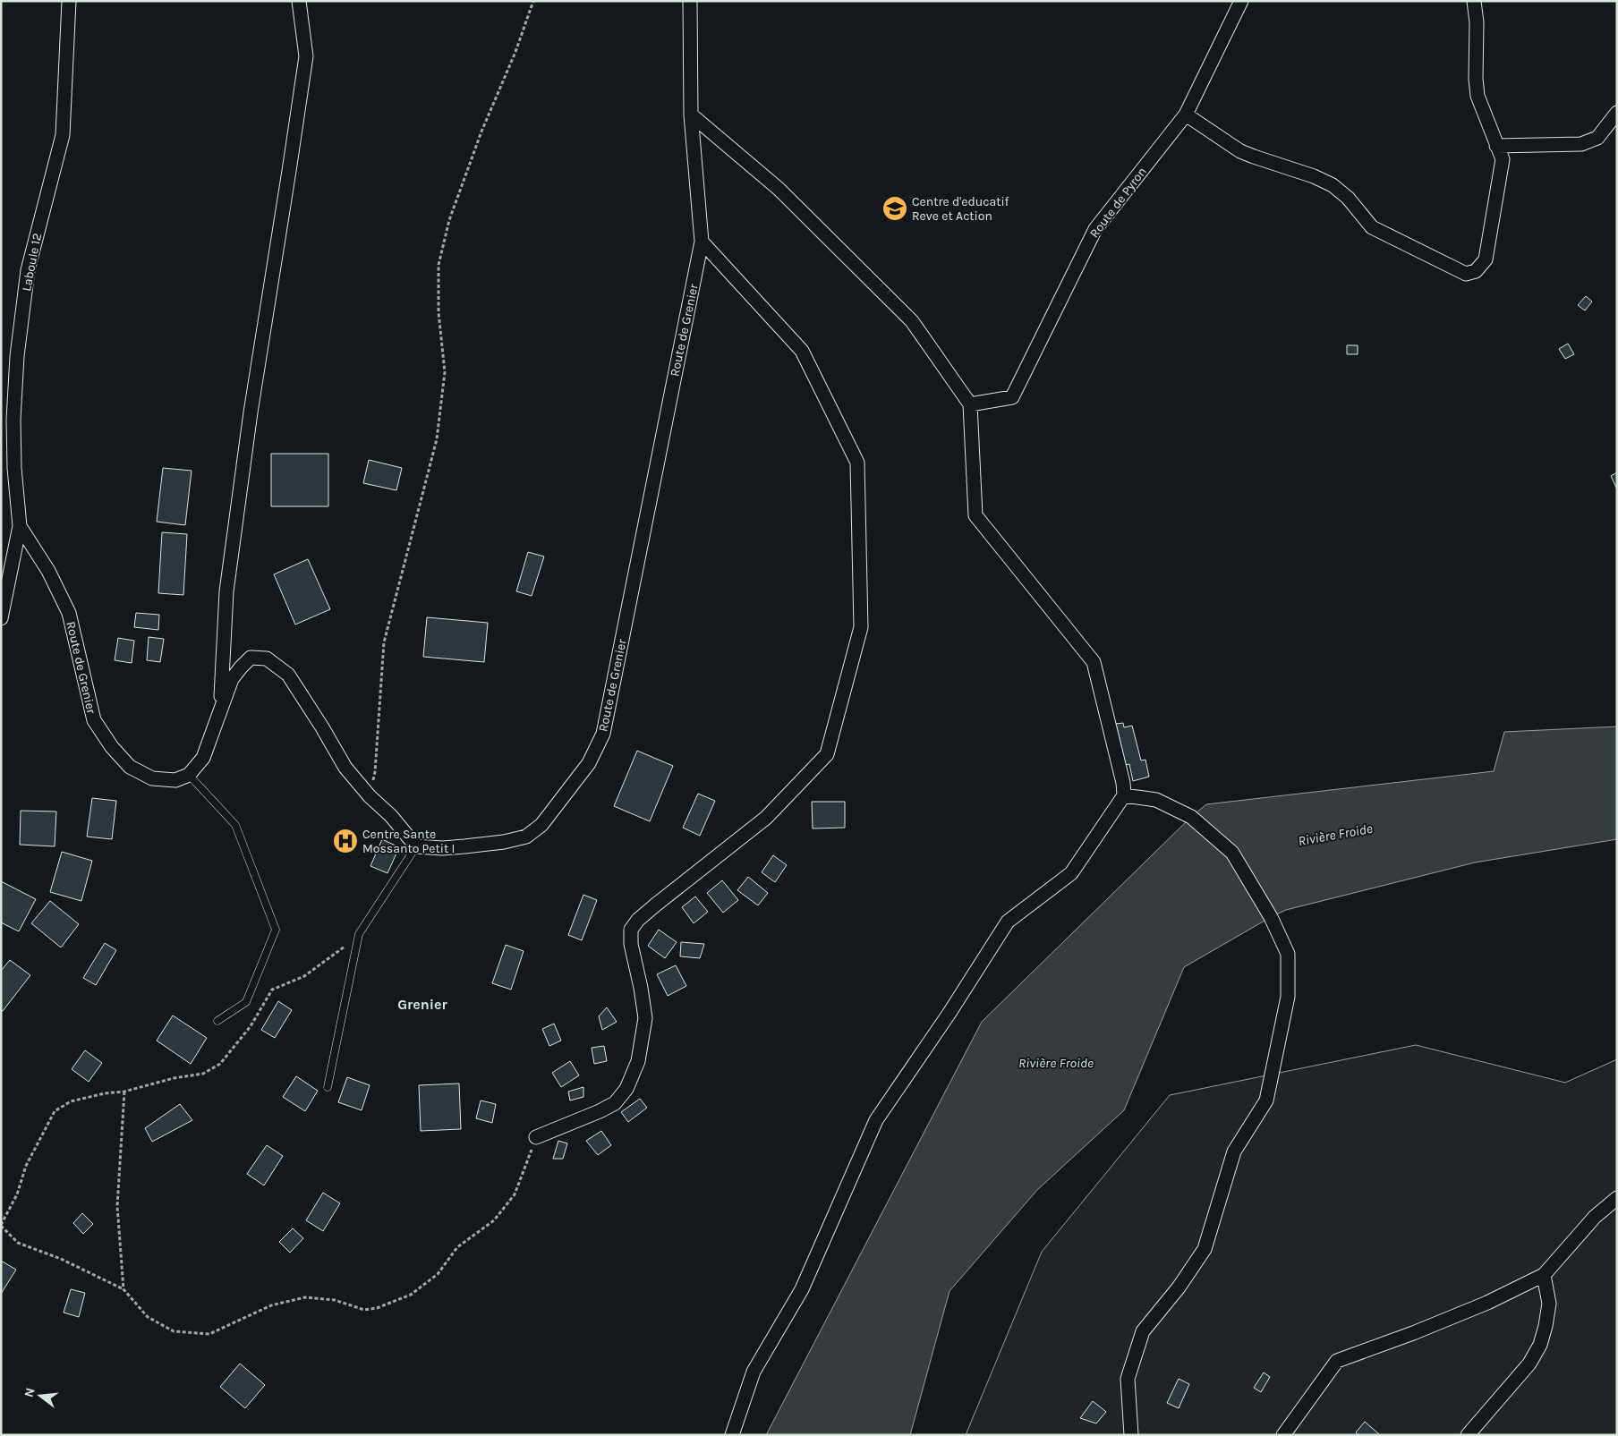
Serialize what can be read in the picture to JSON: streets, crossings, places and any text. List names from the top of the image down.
{
  "streets": {
    "street": ["Route de Pyron", "Laboule 12", "Route de Grenier"]
  },
  "crossings": [
    ["Laboule 12", "Route de Grenier"]
  ],
  "districts": ["Grenier"],
  "water": ["Rivière Froide"],
  "places": {
    "school or university": ["Centre d'educatif Reve et Action"],
    "hospital": ["Centre Sante Mossanto Petit I"]
  },
  "north": "left"
}
